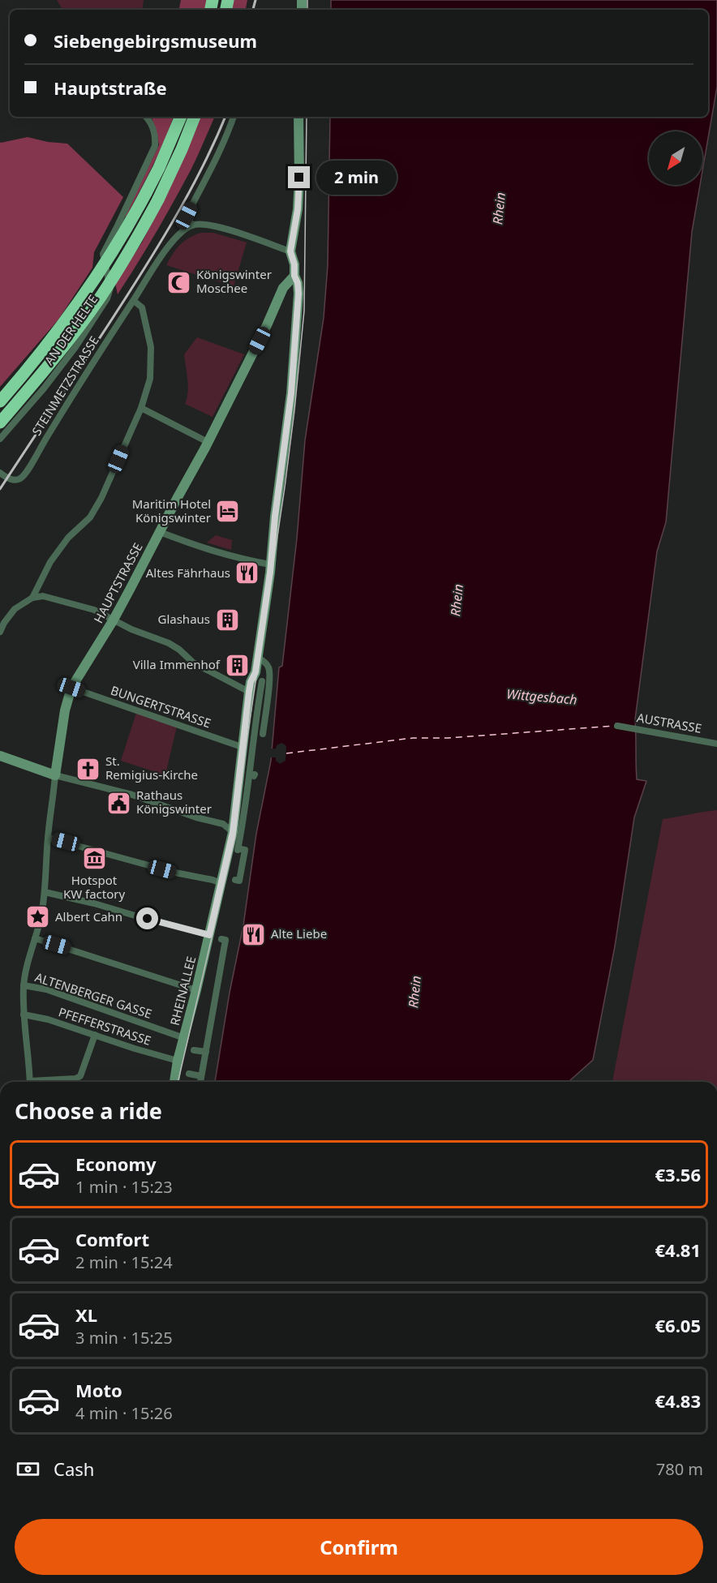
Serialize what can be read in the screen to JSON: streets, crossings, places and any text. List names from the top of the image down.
{
  "streets": {
    "street": [
      "AN DER HELTE",
      "STEINMETZSTRASSE",
      "HAUPTSTRASSE",
      "BUNGERTSTRASSE",
      "AUSTRASSE",
      "RHEINALLEE",
      "ALTENBERGER GASSE",
      "PFEFFERSTRASSE"
    ]
  },
  "crossings": [
    ["HAUPTSTRASSE", "BUNGERTSTRASSE"],
    ["HAUPTSTRASSE", "RHEINALLEE"],
    ["HAUPTSTRASSE", "ALTENBERGER GASSE"],
    ["HAUPTSTRASSE", "PFEFFERSTRASSE"],
    ["BUNGERTSTRASSE", "RHEINALLEE"],
    ["RHEINALLEE", "ALTENBERGER GASSE"],
    ["RHEINALLEE", "PFEFFERSTRASSE"]
  ],
  "water": ["Rhein", "Wittgesbach"],
  "places": {
    "mosque": ["Königswinter Moschee"],
    "hotel": ["Maritim Hotel Königswinter"],
    "restaurant": ["Altes Fährhaus", "Alte Liebe"],
    "building": ["Glashaus", "Villa Immenhof"],
    "church": ["St. Remigius-Kirche"],
    "public building": ["Rathaus Königswinter"],
    "museum": ["Hotspot KW factory"],
    "place": ["Albert Cahn"]
  },
  "north": "bottom left",
  "page": {
    "banner": ["Siebengebirgsmuseum", "Hauptstraße"],
    "bubble": "2 min",
    "heading": "Choose a ride",
    "list": [
      {
        "name": "Economy",
        "note": "1 min · 15:23",
        "value": "€3.56"
      },
      {
        "name": "Comfort",
        "note": "2 min · 15:24",
        "value": "€4.81"
      },
      {
        "name": "XL",
        "note": "3 min · 15:25",
        "value": "€6.05"
      },
      {
        "name": "Moto",
        "note": "4 min · 15:26",
        "value": "€4.83"
      }
    ],
    "pay": ["Cash", "780 m"],
    "buttons": "Confirm"
  }
}
